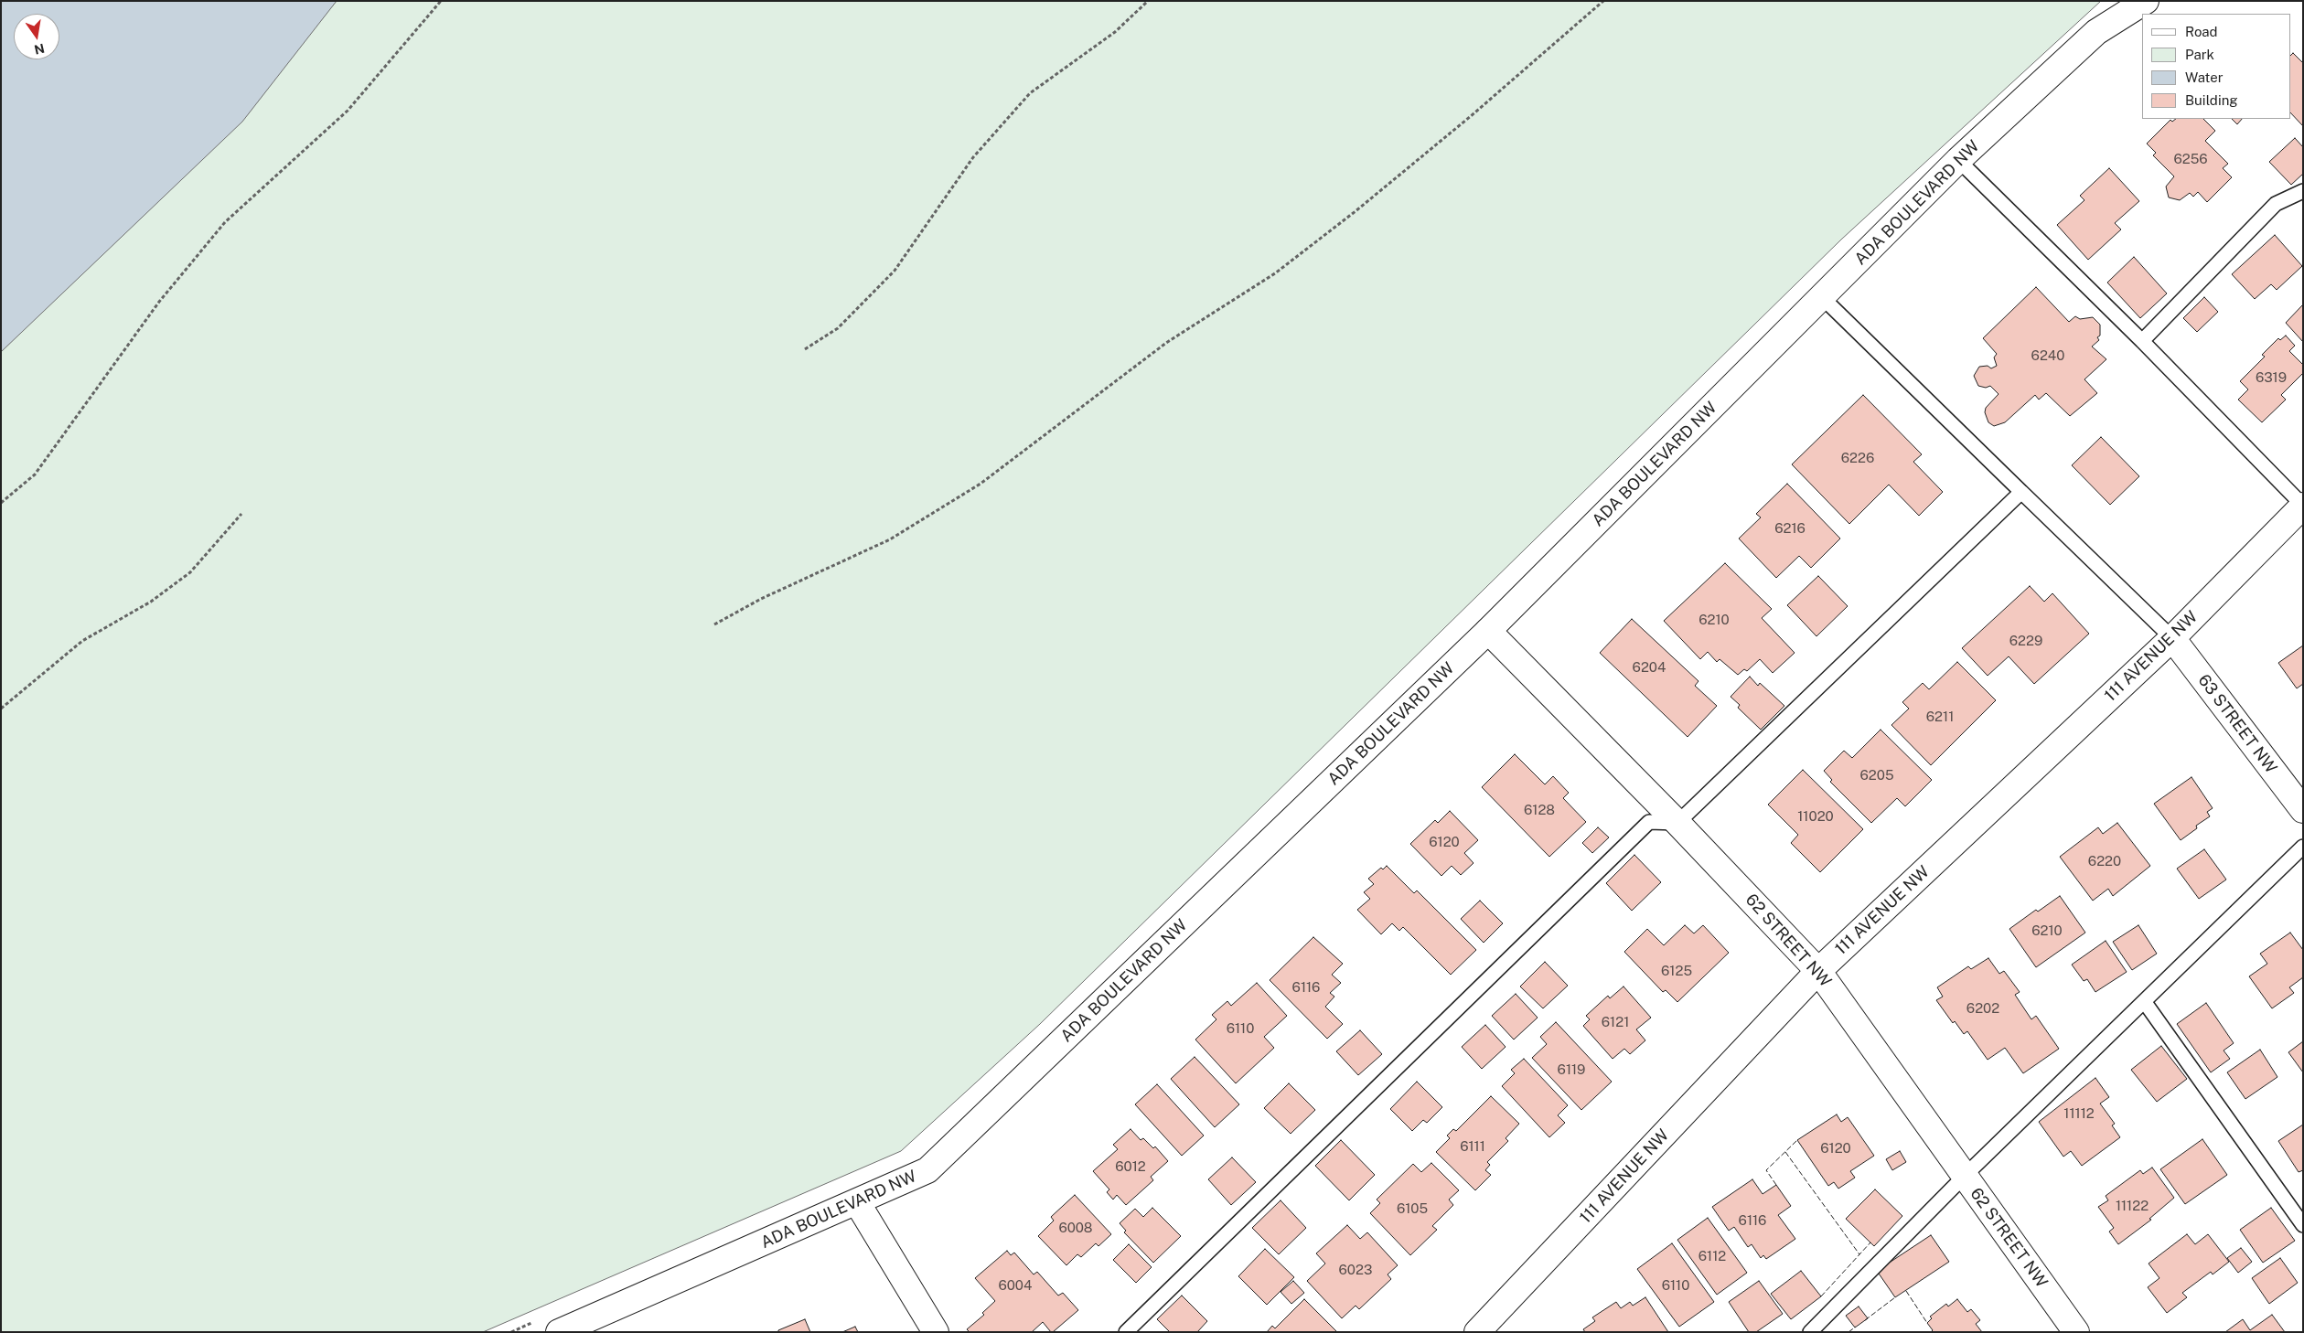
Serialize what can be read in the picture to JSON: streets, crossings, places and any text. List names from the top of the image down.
{
  "streets": {
    "street": [
      "ADA BOULEVARD NW",
      "111 AVENUE NW",
      "63 STREET NW",
      "62 STREET NW"
    ]
  },
  "crossings": [
    ["ADA BOULEVARD NW", "62 STREET NW"],
    ["111 AVENUE NW", "63 STREET NW"],
    ["111 AVENUE NW", "62 STREET NW"]
  ],
  "house_numbers": [
    "6256",
    "6240",
    "6319",
    "6226",
    "6216",
    "6210",
    "6229",
    "6204",
    "6211",
    "6205",
    "6128",
    "11020",
    "6120",
    "6220",
    "6210",
    "6125",
    "6116",
    "6202",
    "6121",
    "6110",
    "6119",
    "11112",
    "6111",
    "6120",
    "6012",
    "11122",
    "6105",
    "6116",
    "6008",
    "6112",
    "6023",
    "6004",
    "6110"
  ],
  "legend": [
    "Road",
    "Park",
    "Water",
    "Building"
  ],
  "north": "bottom"
}
